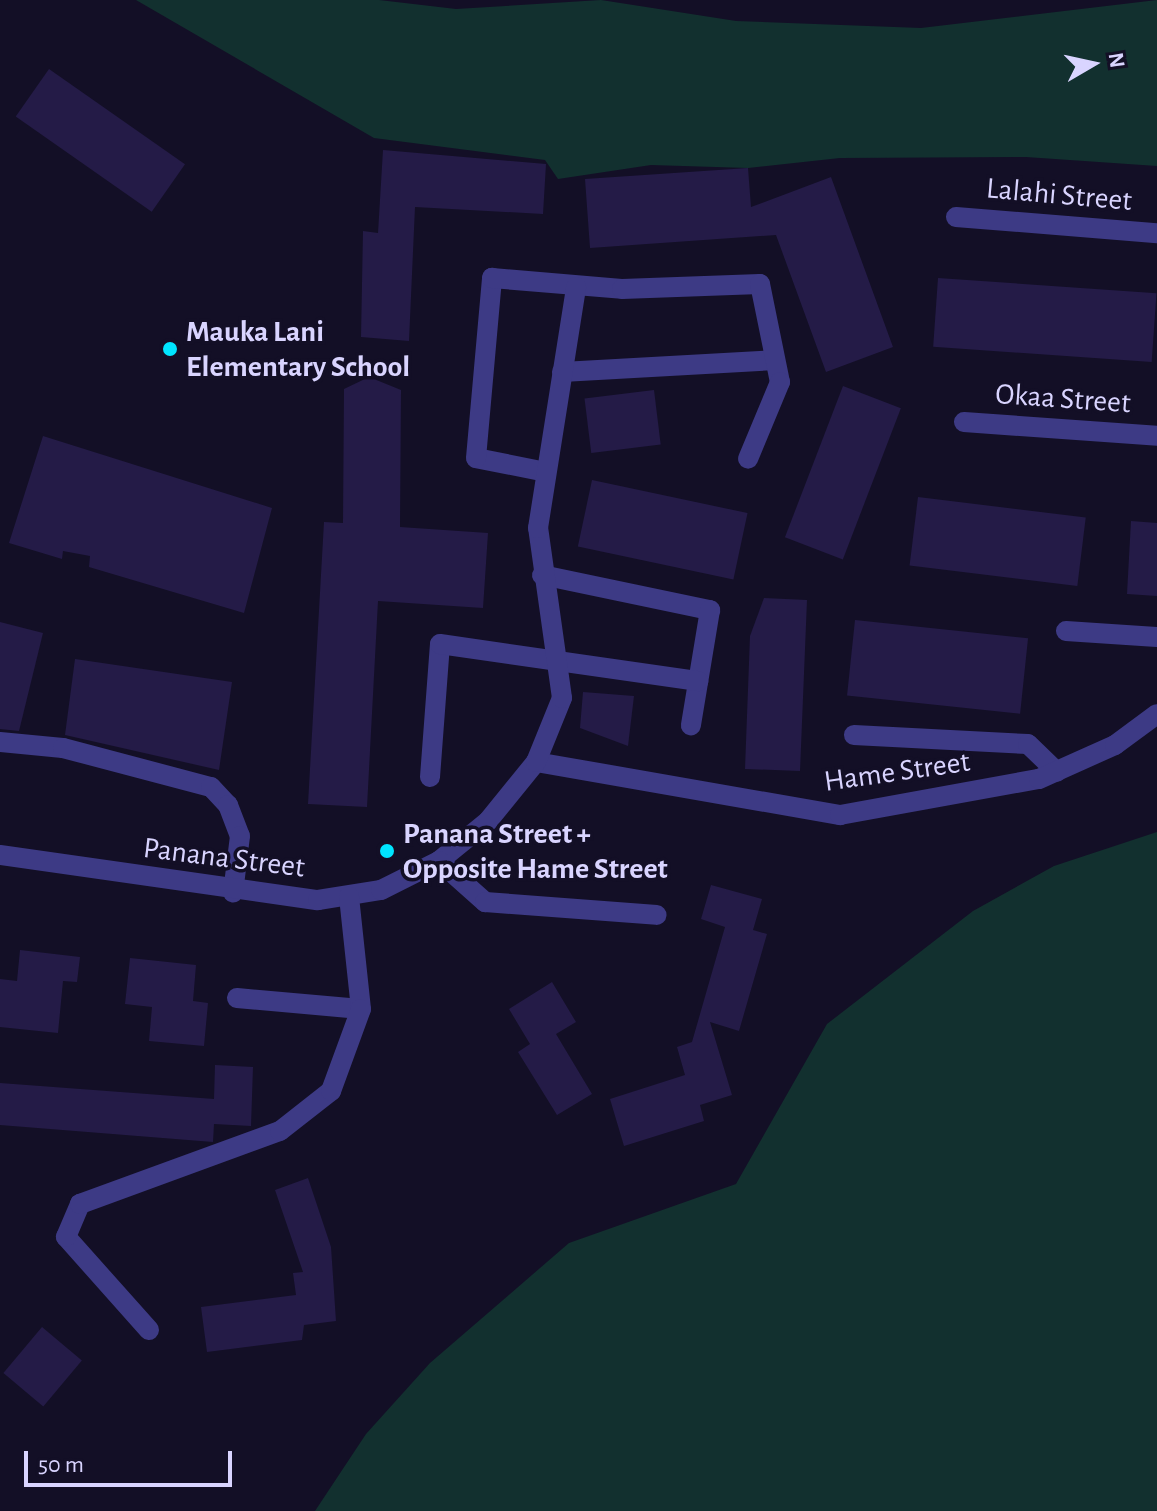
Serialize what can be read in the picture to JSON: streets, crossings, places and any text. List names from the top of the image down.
{
  "streets": {
    "street": [
      "Lalahi Street",
      "Okaa Street",
      "Hame Street",
      "Panana Street"
    ]
  },
  "crossings": [
    ["Hame Street", "Panana Street"]
  ],
  "places": ["Mauka Lani Elementary School", "Panana Street + Opposite Hame Street"],
  "scale_bar": "50 m",
  "north": "right"
}
